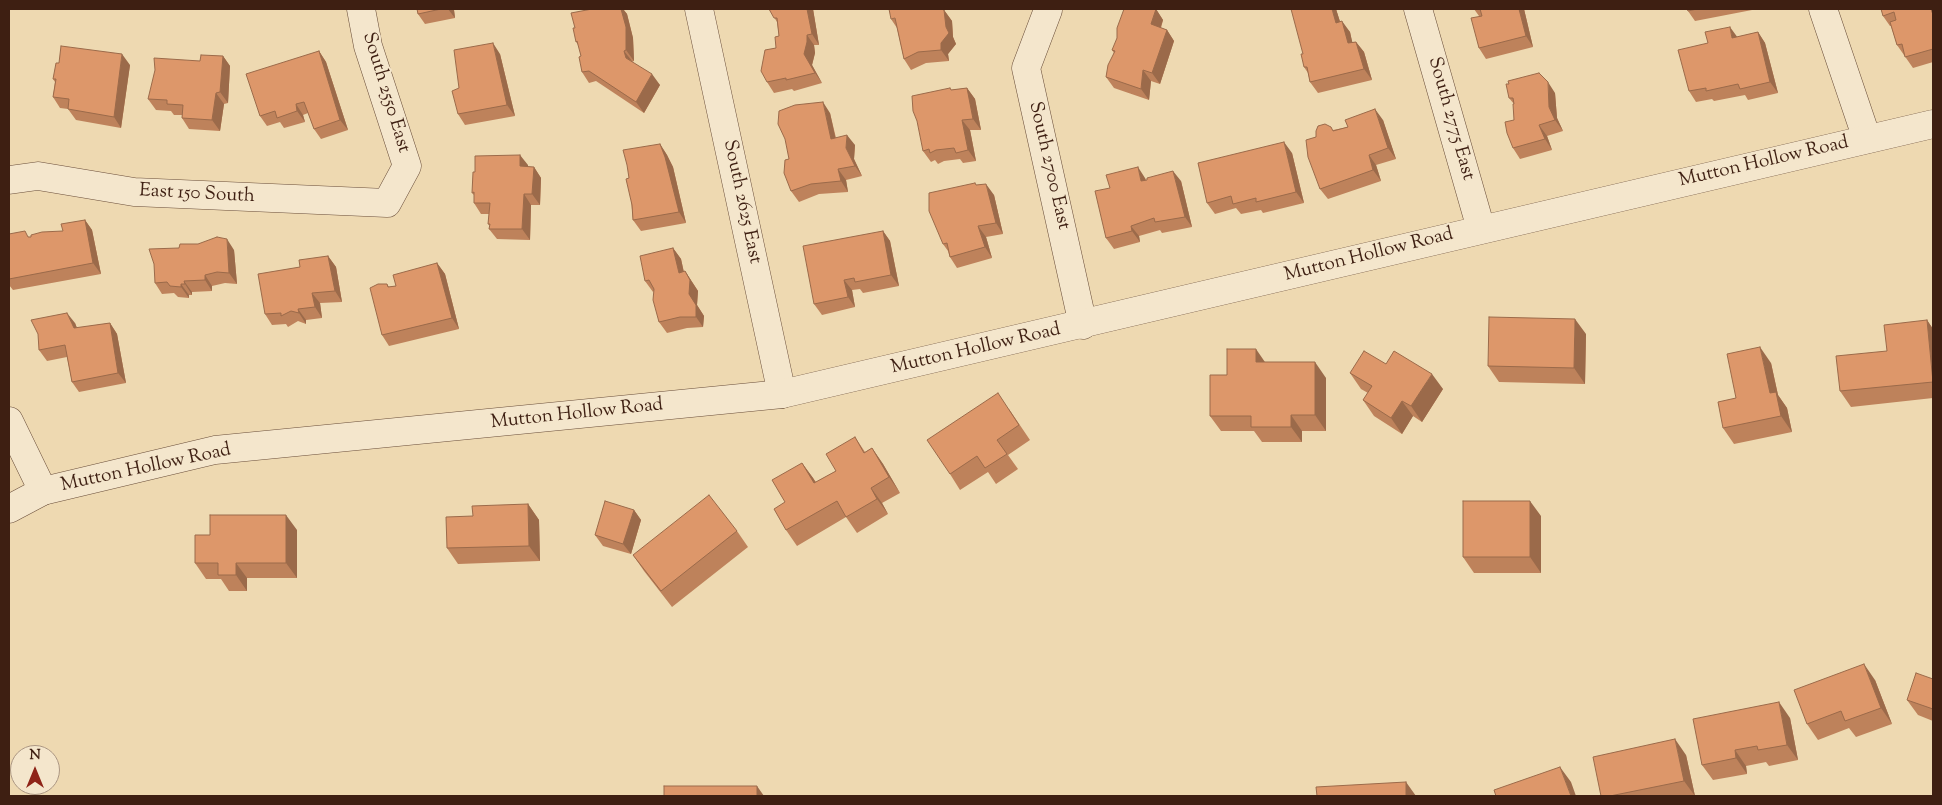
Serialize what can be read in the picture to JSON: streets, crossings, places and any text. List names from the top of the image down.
{
  "streets": {
    "street": [
      "South 2550 East",
      "South 2775 East",
      "Mutton Hollow Road",
      "South 2700 East",
      "East 150 South",
      "South 2625 East"
    ]
  },
  "crossings": [
    ["South 2550 East", "East 150 South"],
    ["South 2775 East", "Mutton Hollow Road"],
    ["Mutton Hollow Road", "South 2700 East"],
    ["Mutton Hollow Road", "South 2625 East"]
  ],
  "north": "top"
}
